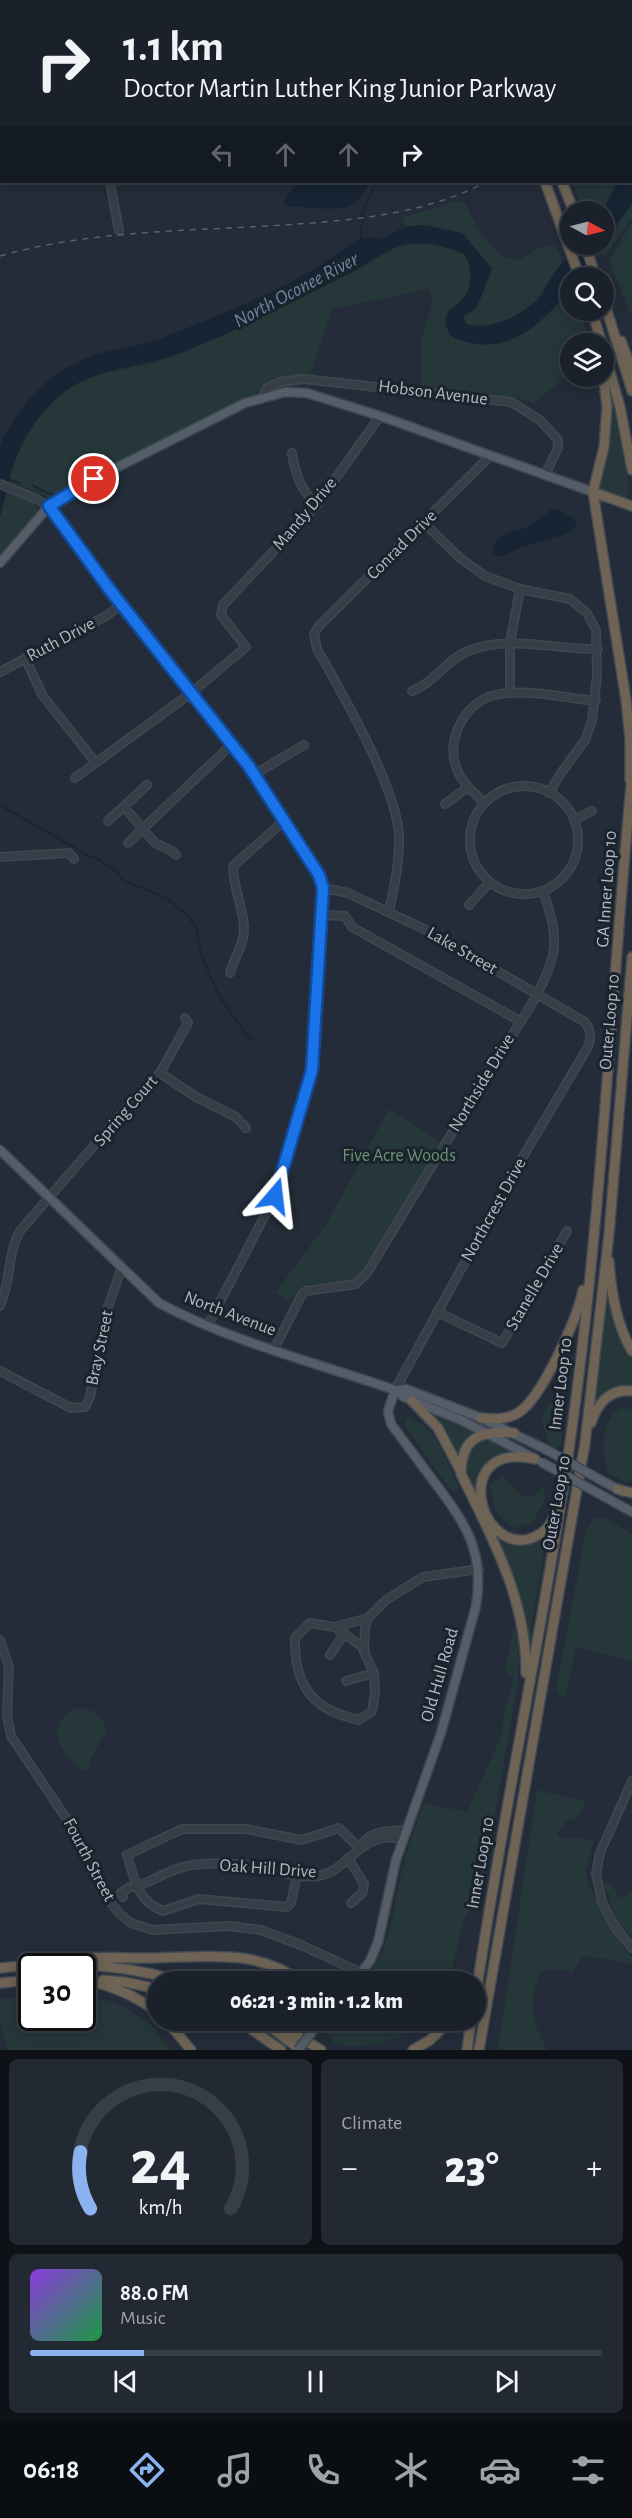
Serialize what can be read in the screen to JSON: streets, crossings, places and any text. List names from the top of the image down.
{
  "streets": {
    "highway": ["GA Inner Loop 10", "Outer Loop 10", "Inner Loop 10"],
    "main road": ["North Avenue", "Old Hull Road"],
    "street": [
      "Hobson Avenue",
      "Mandy Drive",
      "Conrad Drive",
      "Ruth Drive",
      "Lake Street",
      "Northside Drive",
      "Spring Court",
      "Northcrest Drive",
      "Stanelle Drive",
      "Bray Street",
      "Fourth Street",
      "Oak Hill Drive"
    ]
  },
  "crossings": [
    ["Conrad Drive", "Lake Street"],
    ["GA Inner Loop 10", "Inner Loop 10"],
    ["Lake Street", "Northside Drive"],
    ["Lake Street", "Northcrest Drive"],
    ["Northside Drive", "North Avenue"],
    ["Spring Court", "North Avenue"],
    ["Northcrest Drive", "Stanelle Drive"],
    ["Northcrest Drive", "North Avenue"],
    ["Northcrest Drive", "Old Hull Road"],
    ["North Avenue", "Bray Street"],
    ["North Avenue", "Old Hull Road"],
    ["Old Hull Road", "Oak Hill Drive"]
  ],
  "water": ["North Oconee River"],
  "parks": ["Five Acre Woods"],
  "north": "right",
  "page": {
    "turn": ["1.1 km", "Doctor Martin Luther King Junior Parkway"],
    "limit": "30",
    "trip": "06:21 · 3 min · 1.2 km",
    "tile": "Climate",
    "heat": ["−", "23°", "+"],
    "song": ["88.0 FM", "Music"],
    "tabs": "06:18",
    "gauge": ["24", "km/h"]
  }
}
